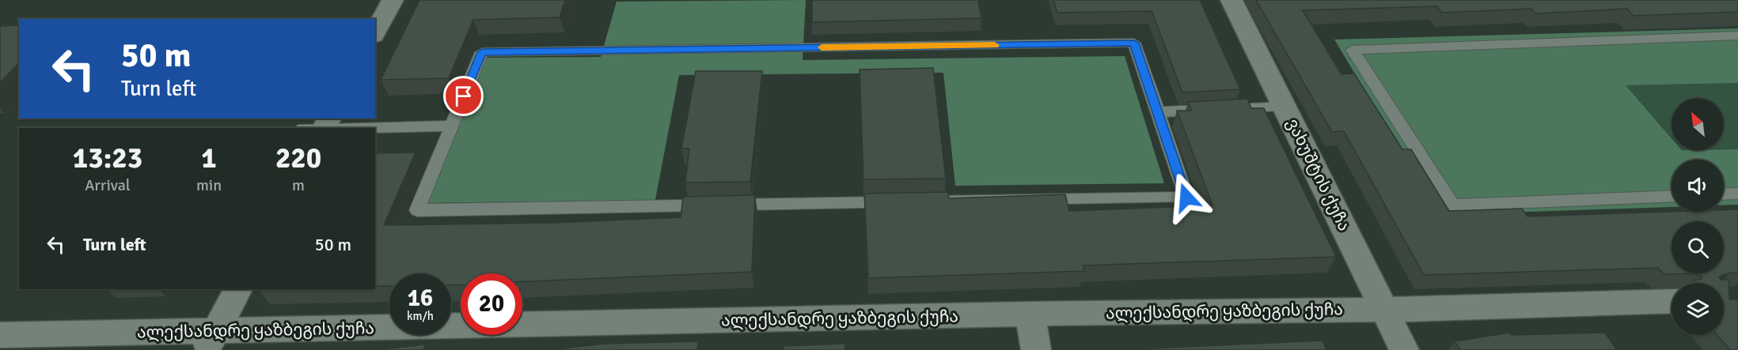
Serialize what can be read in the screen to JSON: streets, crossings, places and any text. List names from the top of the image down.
{
  "streets": {
    "street": ["ვახუშტის ქუჩა", "ალექსანდრე ყაზბეგის ქუჩა"]
  },
  "crossings": [
    ["ვახუშტის ქუჩა", "ალექსანდრე ყაზბეგის ქუჩა"]
  ],
  "north": "top left",
  "page": {
    "turn": ["50 m", "Turn left"],
    "eta": [
      "13:23",
      "Arrival",
      "1",
      "min",
      "220",
      "m"
    ],
    "list": [
      {
        "name": "Turn left",
        "value": "50 m"
      }
    ],
    "speed": "16 km/h",
    "limit": "20"
  }
}
